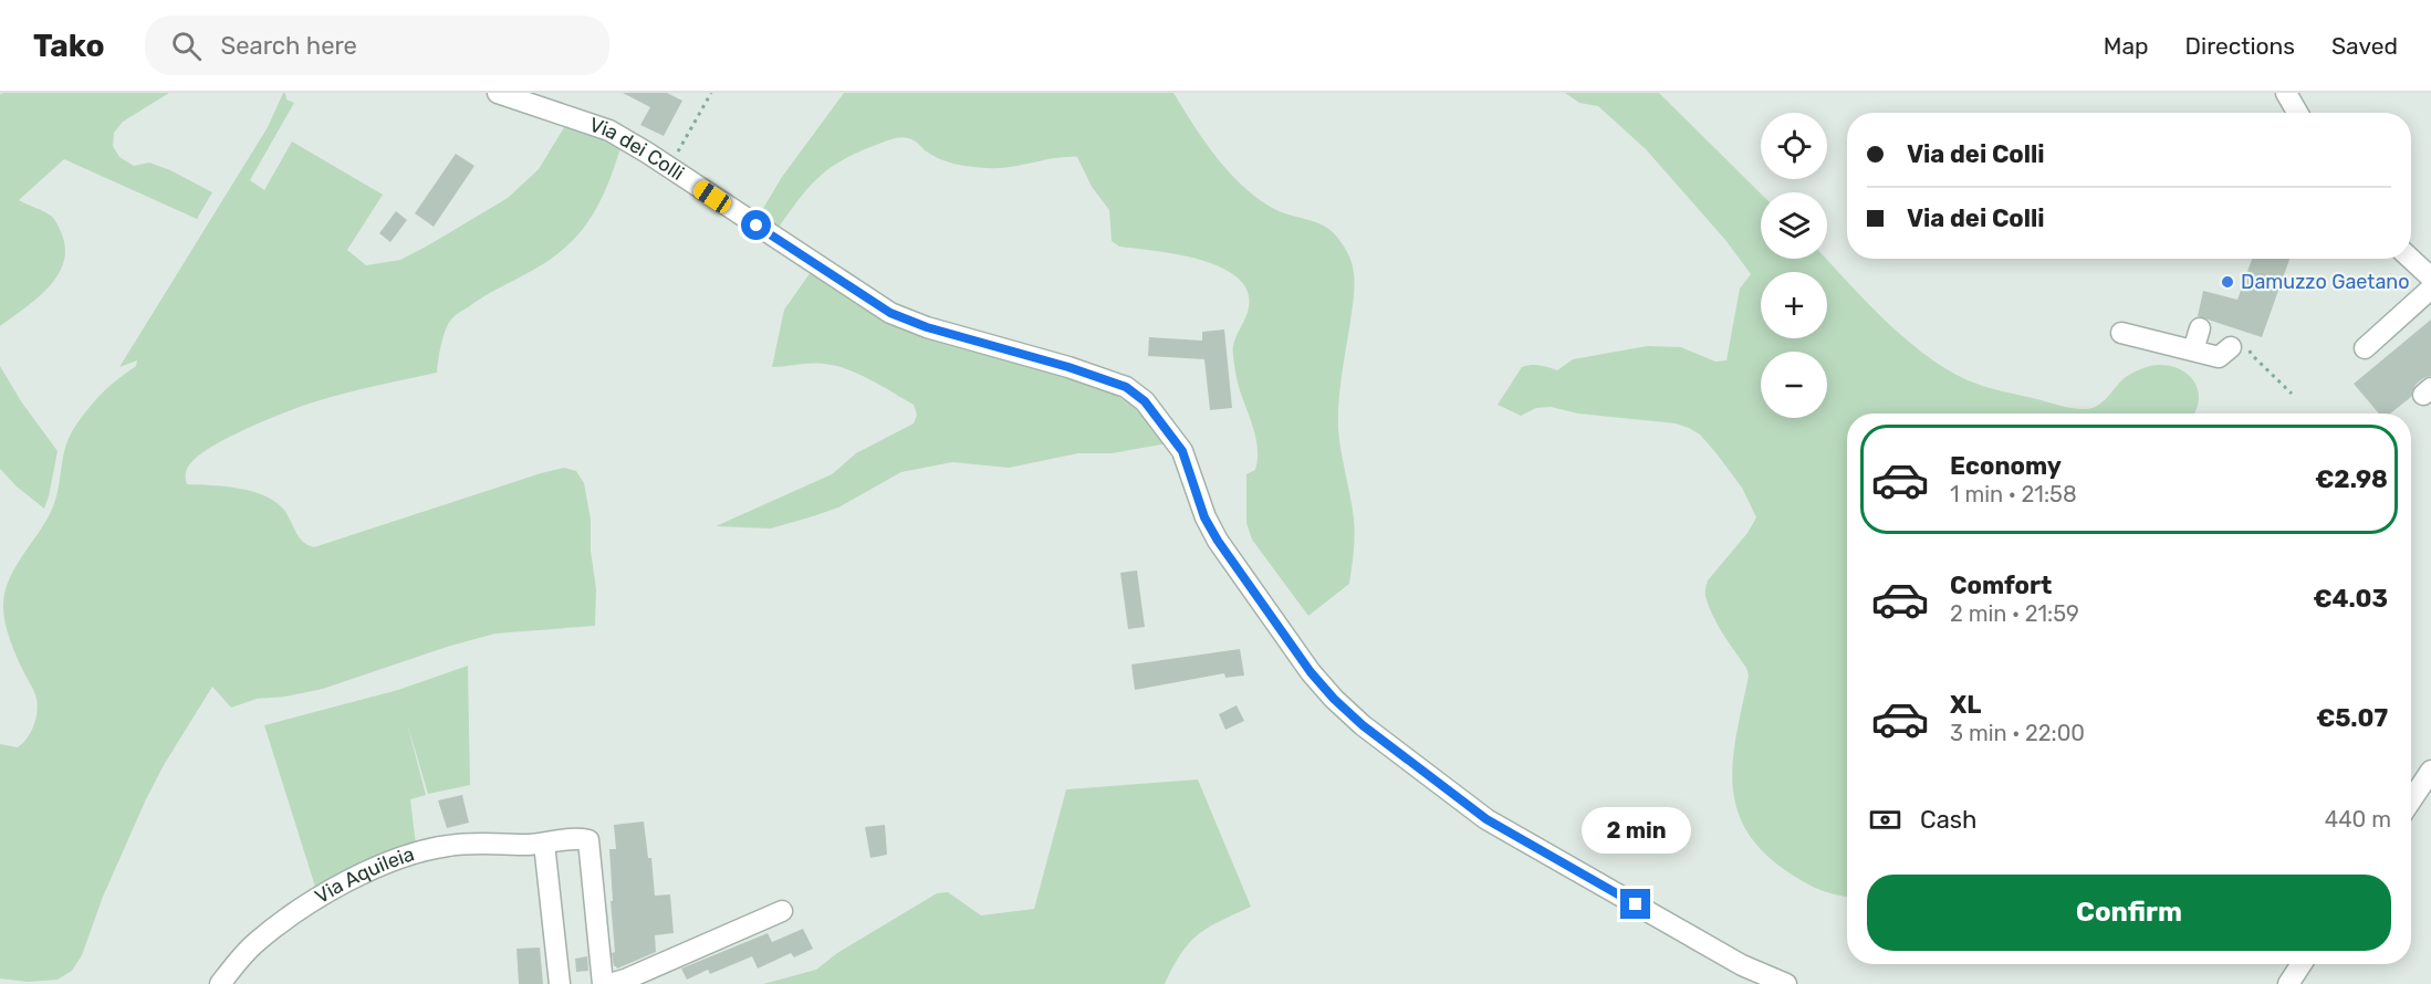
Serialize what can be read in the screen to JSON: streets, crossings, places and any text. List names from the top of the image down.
{
  "streets": {
    "street": ["Via dei Colli", "Via Aquileia"]
  },
  "places": ["Damuzzo Gaetano"],
  "page": {
    "header": "Tako",
    "search": "Search here",
    "nav": ["Map", "Directions", "Saved"],
    "map_buttons": ["+", "−"],
    "banner": ["Via dei Colli", "Via dei Colli"],
    "list": [
      {
        "name": "Economy",
        "note": "1 min · 21:58",
        "value": "€2.98"
      },
      {
        "name": "Comfort",
        "note": "2 min · 21:59",
        "value": "€4.03"
      },
      {
        "name": "XL",
        "note": "3 min · 22:00",
        "value": "€5.07"
      }
    ],
    "pay": ["Cash", "440 m"],
    "bubble": "2 min",
    "buttons": "Confirm"
  }
}
